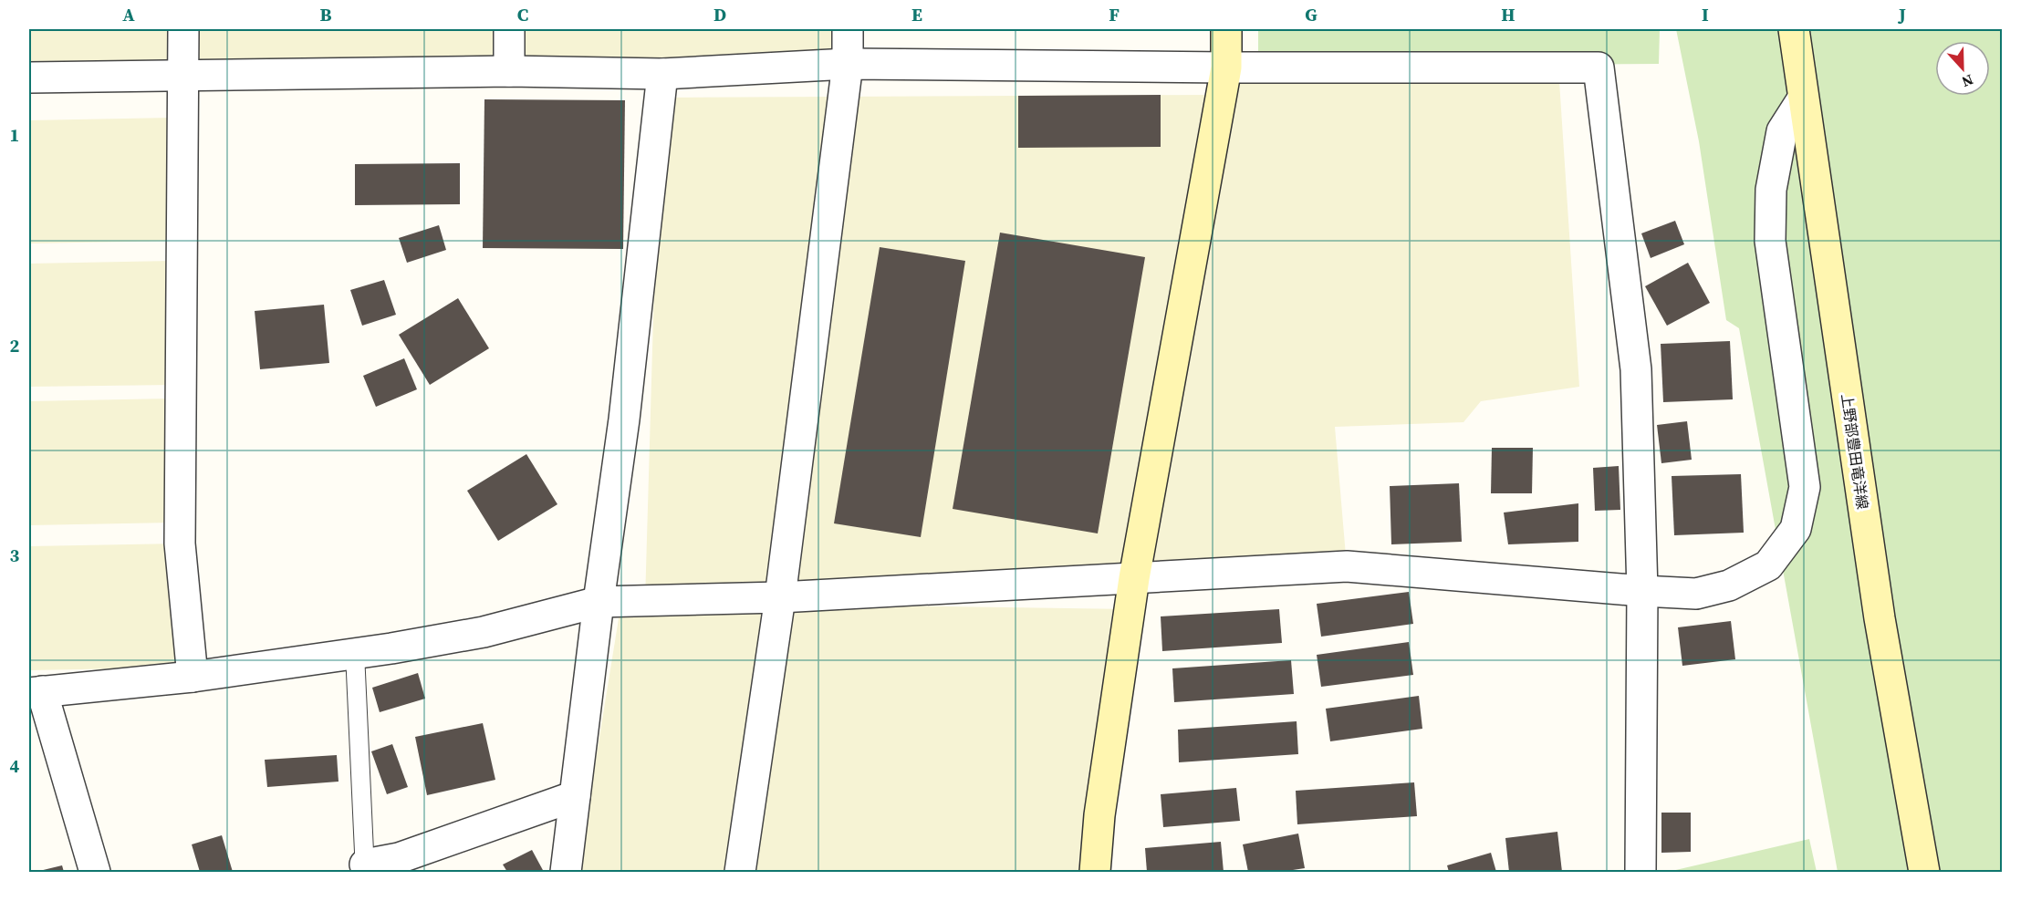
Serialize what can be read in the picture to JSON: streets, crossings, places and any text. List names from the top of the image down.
{
  "streets": {
    "street": ["上野部豊田竜洋線"]
  },
  "north": "bottom",
  "grid": {
    "columns": [
      "A",
      "B",
      "C",
      "D",
      "E",
      "F",
      "G",
      "H",
      "I",
      "J"
    ],
    "rows": [
      "1",
      "2",
      "3",
      "4"
    ]
  }
}
